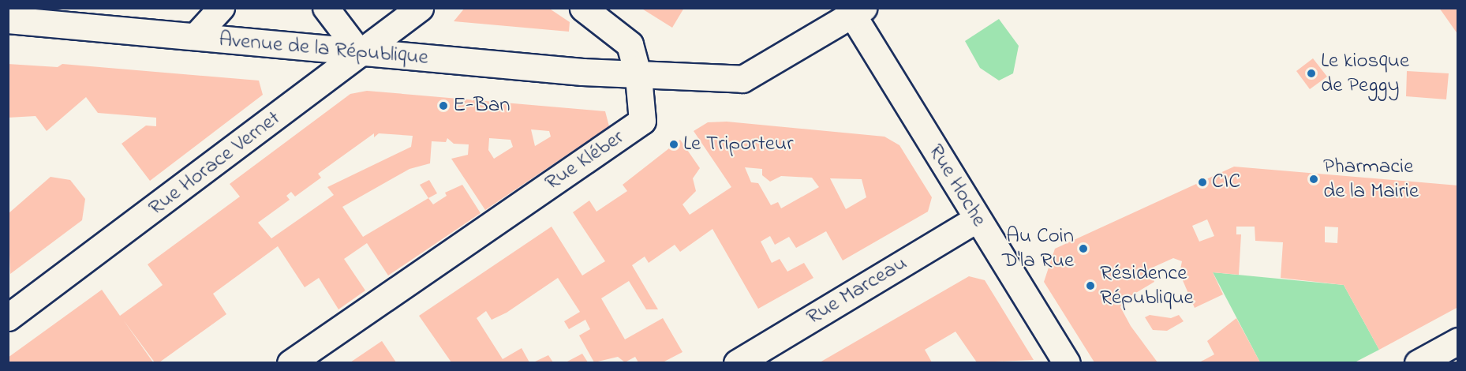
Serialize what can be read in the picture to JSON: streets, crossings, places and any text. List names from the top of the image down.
{
  "streets": {
    "street": [
      "Avenue de la République",
      "Rue Kléber",
      "Rue Horace Vernet",
      "Rue Hoche",
      "Rue Marceau"
    ]
  },
  "crossings": [
    ["Avenue de la République", "Rue Kléber"],
    ["Avenue de la République", "Rue Horace Vernet"],
    ["Rue Hoche", "Rue Marceau"]
  ],
  "places": [
    "Le kiosque de Peggy",
    "E-Ban",
    "Le Triporteur",
    "Pharmacie de la Mairie",
    "CIC",
    "Au Coin D'la Rue",
    "Résidence République"
  ]
}
